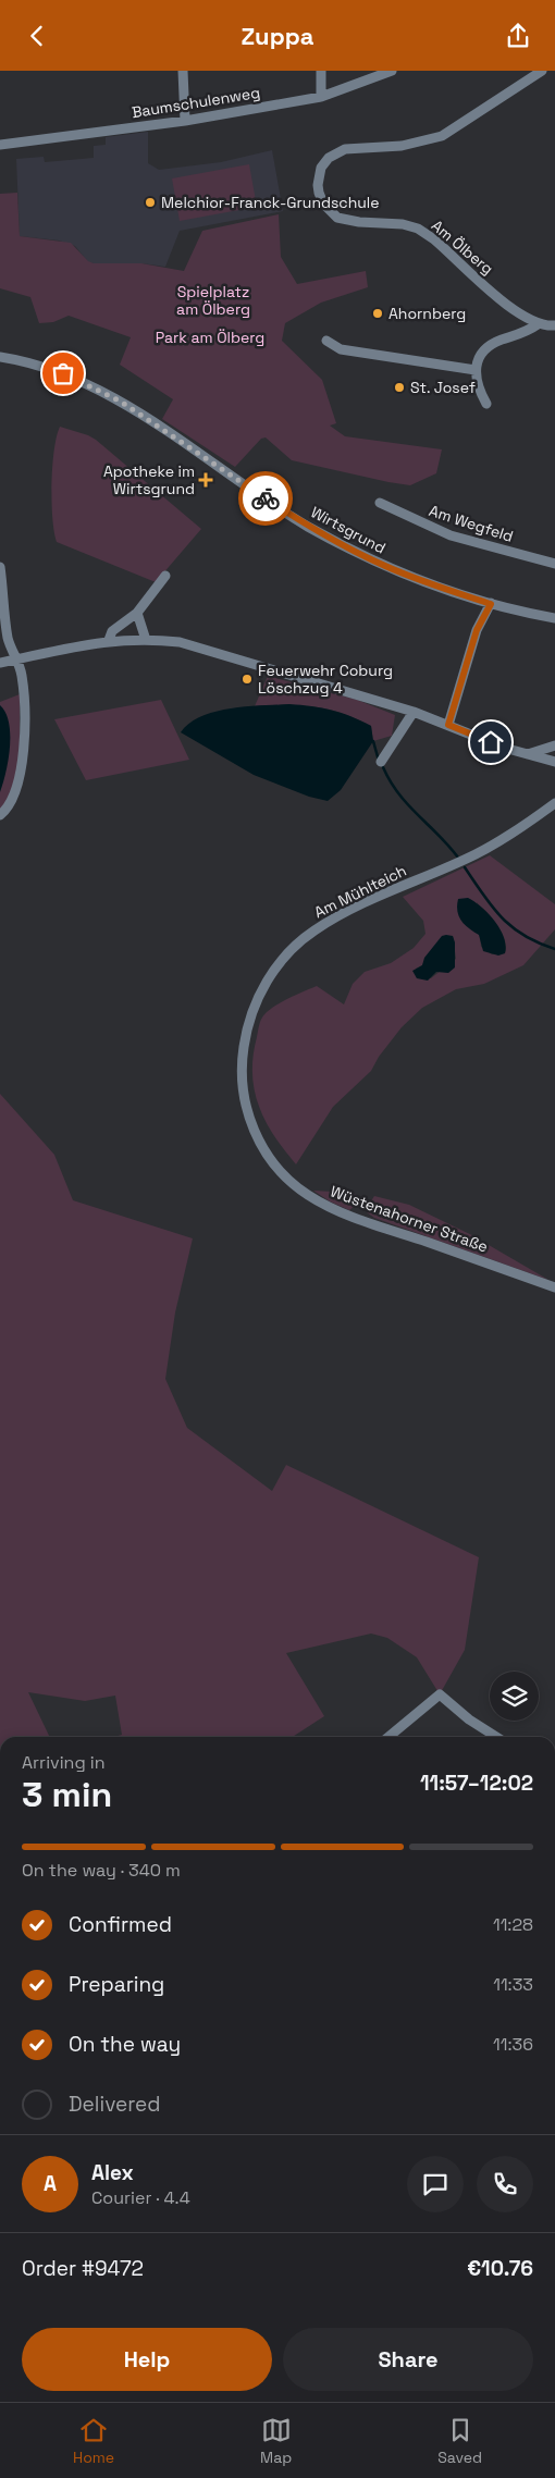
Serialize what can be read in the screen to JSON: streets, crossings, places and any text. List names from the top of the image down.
{
  "streets": {
    "street": [
      "Baumschulenweg",
      "Am Ölberg",
      "Am Wegfeld",
      "Wirtsgrund",
      "Am Mühlteich",
      "Wüstenahorner Straße"
    ]
  },
  "crossings": [
    ["Am Mühlteich", "Wüstenahorner Straße"]
  ],
  "parks": ["Spielplatz am Ölberg", "Park am Ölberg"],
  "places": {
    "other": [
      "Melchior-Franck-Grundschule",
      "Ahornberg",
      "St. Josef",
      "Feuerwehr Coburg Löschzug 4"
    ],
    "health": ["Apotheke im Wirtsgrund"]
  },
  "page": {
    "header": "Zuppa",
    "heading": ["3 min", "Arriving in", "11:57–12:02"],
    "panel": [
      "Alex",
      "Courier · 4.4",
      "Order #9472",
      "€10.76"
    ],
    "bar": "On the way · 340 m",
    "list": [
      ["Confirmed", "11:28"],
      ["Preparing", "11:33"],
      ["On the way", "11:36"],
      "Delivered"
    ],
    "round": "A",
    "buttons": ["Help", "Share"],
    "tabs": ["Home", "Map", "Saved"]
  }
}
